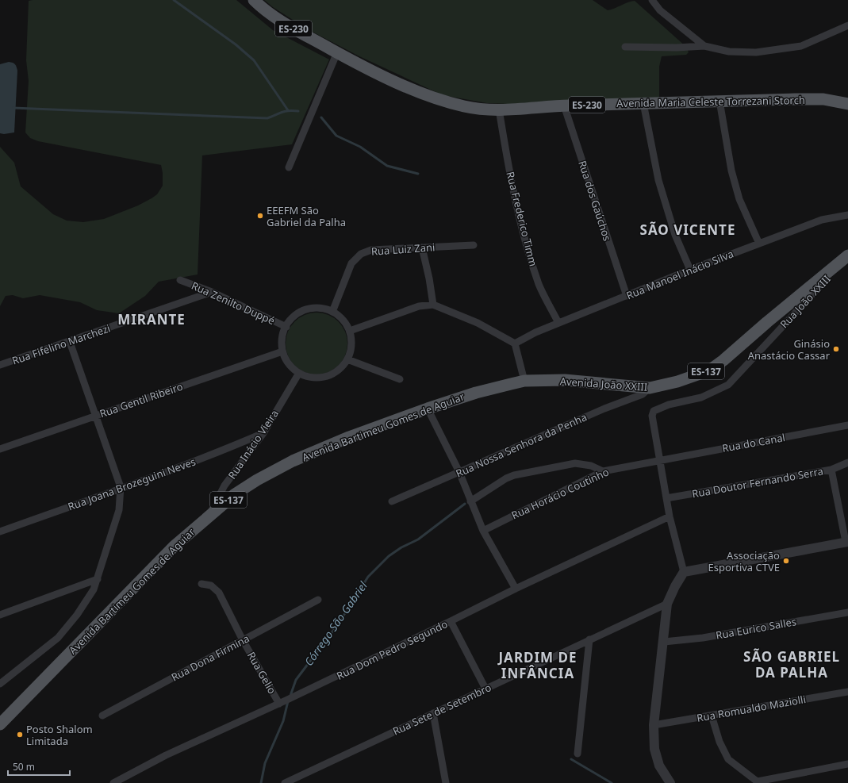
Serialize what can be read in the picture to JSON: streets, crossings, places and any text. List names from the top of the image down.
{
  "streets": {
    "main road": [
      "ES-230",
      "Avenida Maria Celeste Torrezani Storch",
      "ES-137",
      "Avenida João XXIII",
      "Avenida Bartimeu Gomes de Aguiar"
    ],
    "street": [
      "Rua dos Gaúchos",
      "Rua Frederico Timm",
      "Rua Luiz Zani",
      "Rua Manoel Inácio Silva",
      "Rua João XXIII",
      "Rua Zenilto Duppé",
      "Rua Fifelino Marchezi",
      "Rua Gentil Ribeiro",
      "Rua do Canal",
      "Rua Inácio Vieira",
      "Rua Nossa Senhora da Penha",
      "Rua Doutor Fernando Serra",
      "Rua Joana Brozeguini Neves",
      "Rua Horácio Coutinho",
      "Rua Eurico Salles",
      "Rua Dom Pedro Segundo",
      "Rua Dona Firmina",
      "Rua Gelio",
      "Rua Romualdo Maziolli",
      "Rua Sete de Setembro"
    ]
  },
  "crossings": [
    ["ES-230", "Avenida Maria Celeste Torrezani Storch"],
    ["Avenida Maria Celeste Torrezani Storch", "Rua dos Gaúchos"],
    ["Avenida Maria Celeste Torrezani Storch", "Rua Frederico Timm"],
    ["Rua dos Gaúchos", "Rua Manoel Inácio Silva"],
    ["Rua Frederico Timm", "Rua Manoel Inácio Silva"],
    ["Rua Luiz Zani", "Rua Zenilto Duppé"],
    ["Rua Luiz Zani", "Rua Gentil Ribeiro"],
    ["Rua Luiz Zani", "Rua Inácio Vieira"],
    ["Rua João XXIII", "Avenida João XXIII"],
    ["Rua João XXIII", "Rua do Canal"],
    ["Rua João XXIII", "Rua Doutor Fernando Serra"],
    ["Rua João XXIII", "Rua Horácio Coutinho"],
    ["Rua João XXIII", "Rua Dom Pedro Segundo"],
    ["Rua Zenilto Duppé", "Rua Fifelino Marchezi"],
    ["Rua Zenilto Duppé", "Rua Gentil Ribeiro"],
    ["Rua Zenilto Duppé", "Rua Inácio Vieira"],
    ["Avenida João XXIII", "Avenida Bartimeu Gomes de Aguiar"],
    ["Avenida João XXIII", "Rua Nossa Senhora da Penha"],
    ["Rua Gentil Ribeiro", "Rua Inácio Vieira"],
    ["Avenida Bartimeu Gomes de Aguiar", "Rua Inácio Vieira"],
    ["Rua do Canal", "Rua Horácio Coutinho"],
    ["Rua Inácio Vieira", "Rua Joana Brozeguini Neves"],
    ["Rua Dom Pedro Segundo", "Rua Gelio"],
    ["Rua Dona Firmina", "Rua Gelio"]
  ],
  "districts": [
    "SÃO VICENTE",
    "MIRANTE",
    "SÃO GABRIEL DA PALHA",
    "JARDIM DE INFÂNCIA"
  ],
  "water": ["Córrego São Gabriel"],
  "places": [
    "EEEFM São Gabriel da Palha",
    "Ginásio Anastácio Cassar",
    "Associação Esportiva CTVE",
    "Posto Shalom Limitada"
  ],
  "scale_bar": "50 m"
}
